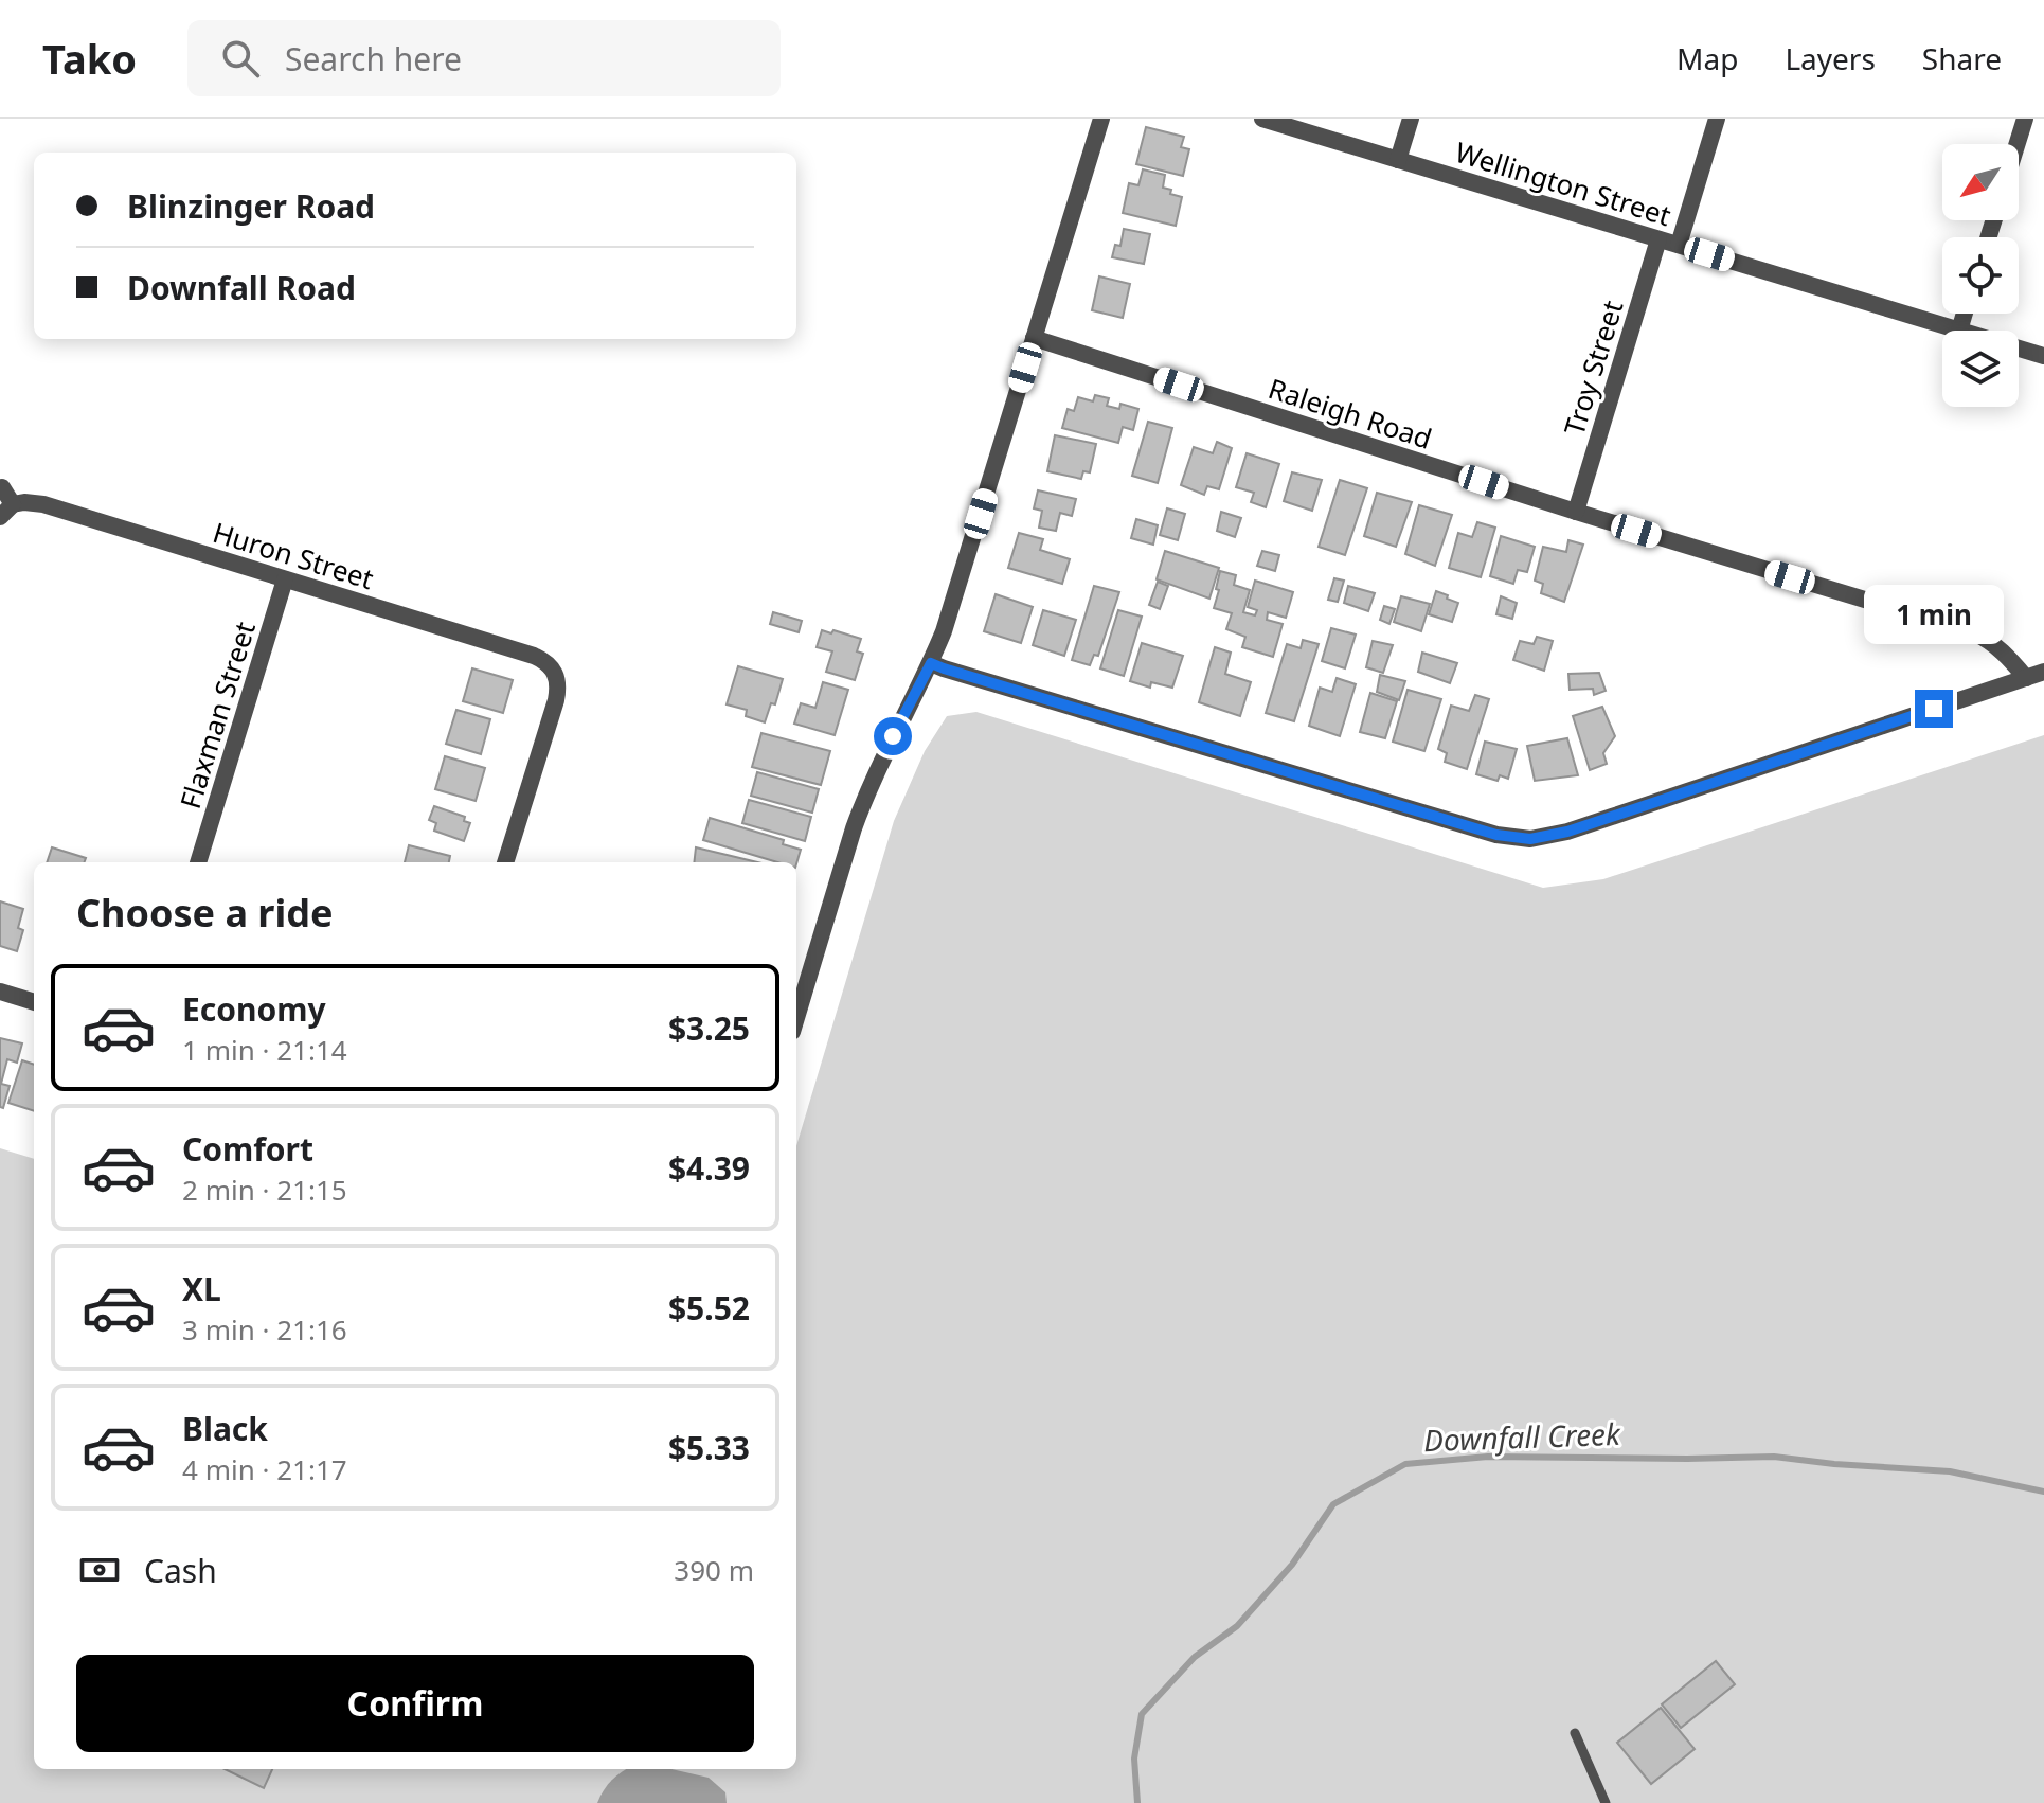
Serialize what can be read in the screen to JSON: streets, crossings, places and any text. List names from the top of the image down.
{
  "streets": {
    "street": [
      "Wellington Street",
      "Troy Street",
      "Raleigh Road",
      "Huron Street",
      "Flaxman Street"
    ]
  },
  "crossings": [
    ["Wellington Street", "Troy Street"],
    ["Troy Street", "Raleigh Road"],
    ["Huron Street", "Flaxman Street"]
  ],
  "water": ["Downfall Creek"],
  "north": "bottom left",
  "page": {
    "header": "Tako",
    "search": "Search here",
    "nav": ["Map", "Layers", "Share"],
    "banner": ["Blinzinger Road", "Downfall Road"],
    "bubble": "1 min",
    "heading": "Choose a ride",
    "list": [
      {
        "name": "Economy",
        "note": "1 min · 21:14",
        "value": "$3.25"
      },
      {
        "name": "Comfort",
        "note": "2 min · 21:15",
        "value": "$4.39"
      },
      {
        "name": "XL",
        "note": "3 min · 21:16",
        "value": "$5.52"
      },
      {
        "name": "Black",
        "note": "4 min · 21:17",
        "value": "$5.33"
      }
    ],
    "pay": ["Cash", "390 m"],
    "buttons": "Confirm"
  }
}
